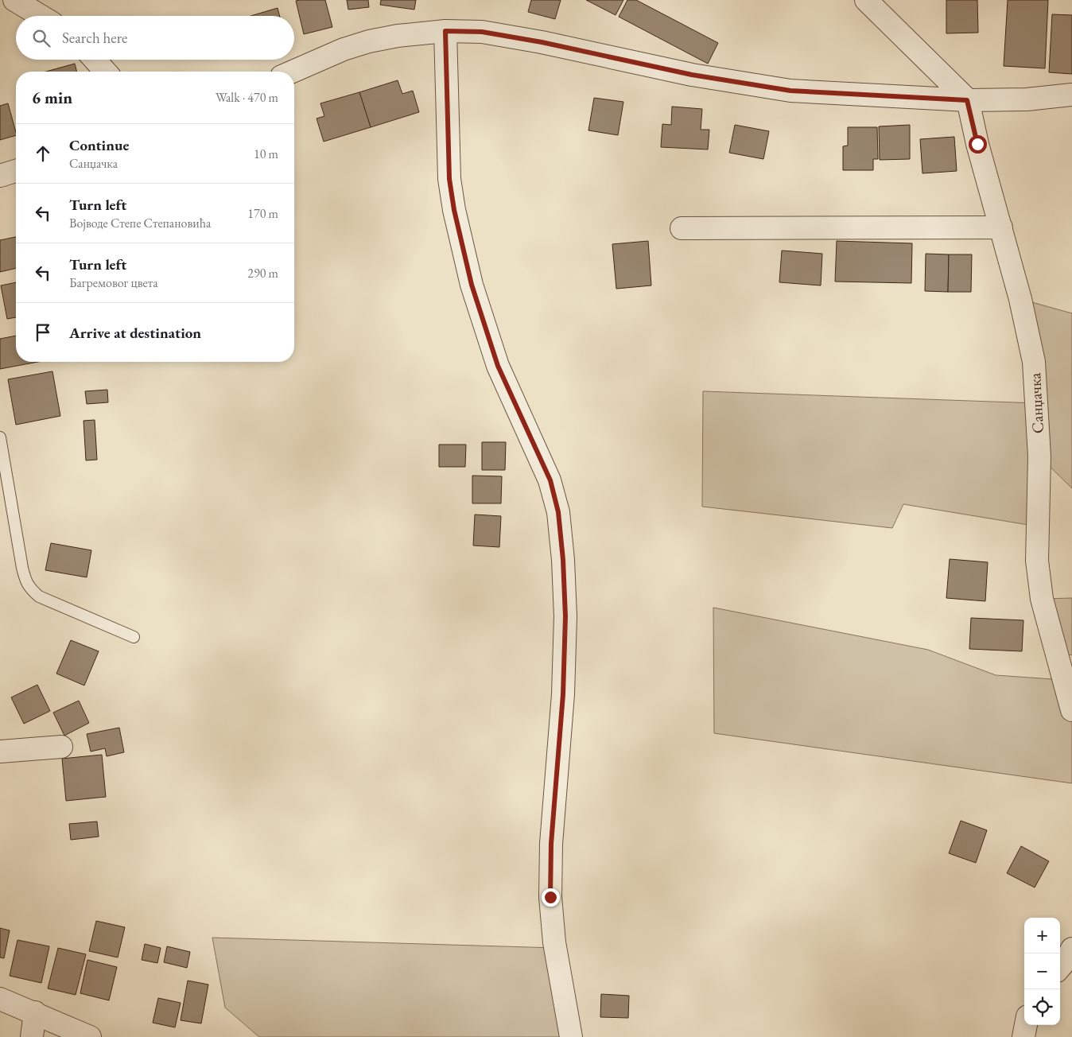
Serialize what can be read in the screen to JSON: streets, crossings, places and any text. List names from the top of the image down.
{
  "streets": {
    "street": ["Санџачка"]
  },
  "page": {
    "search": "Search here",
    "heading": ["6 min", "Walk · 470 m"],
    "list": [
      ["Continue", "Санџачка", "10 m"],
      ["Turn left", "Војводе Степе Степановића", "170 m"],
      ["Turn left", "Багремовог цвета", "290 m"],
      "Arrive at destination"
    ],
    "map_buttons": ["+", "−"]
  }
}
